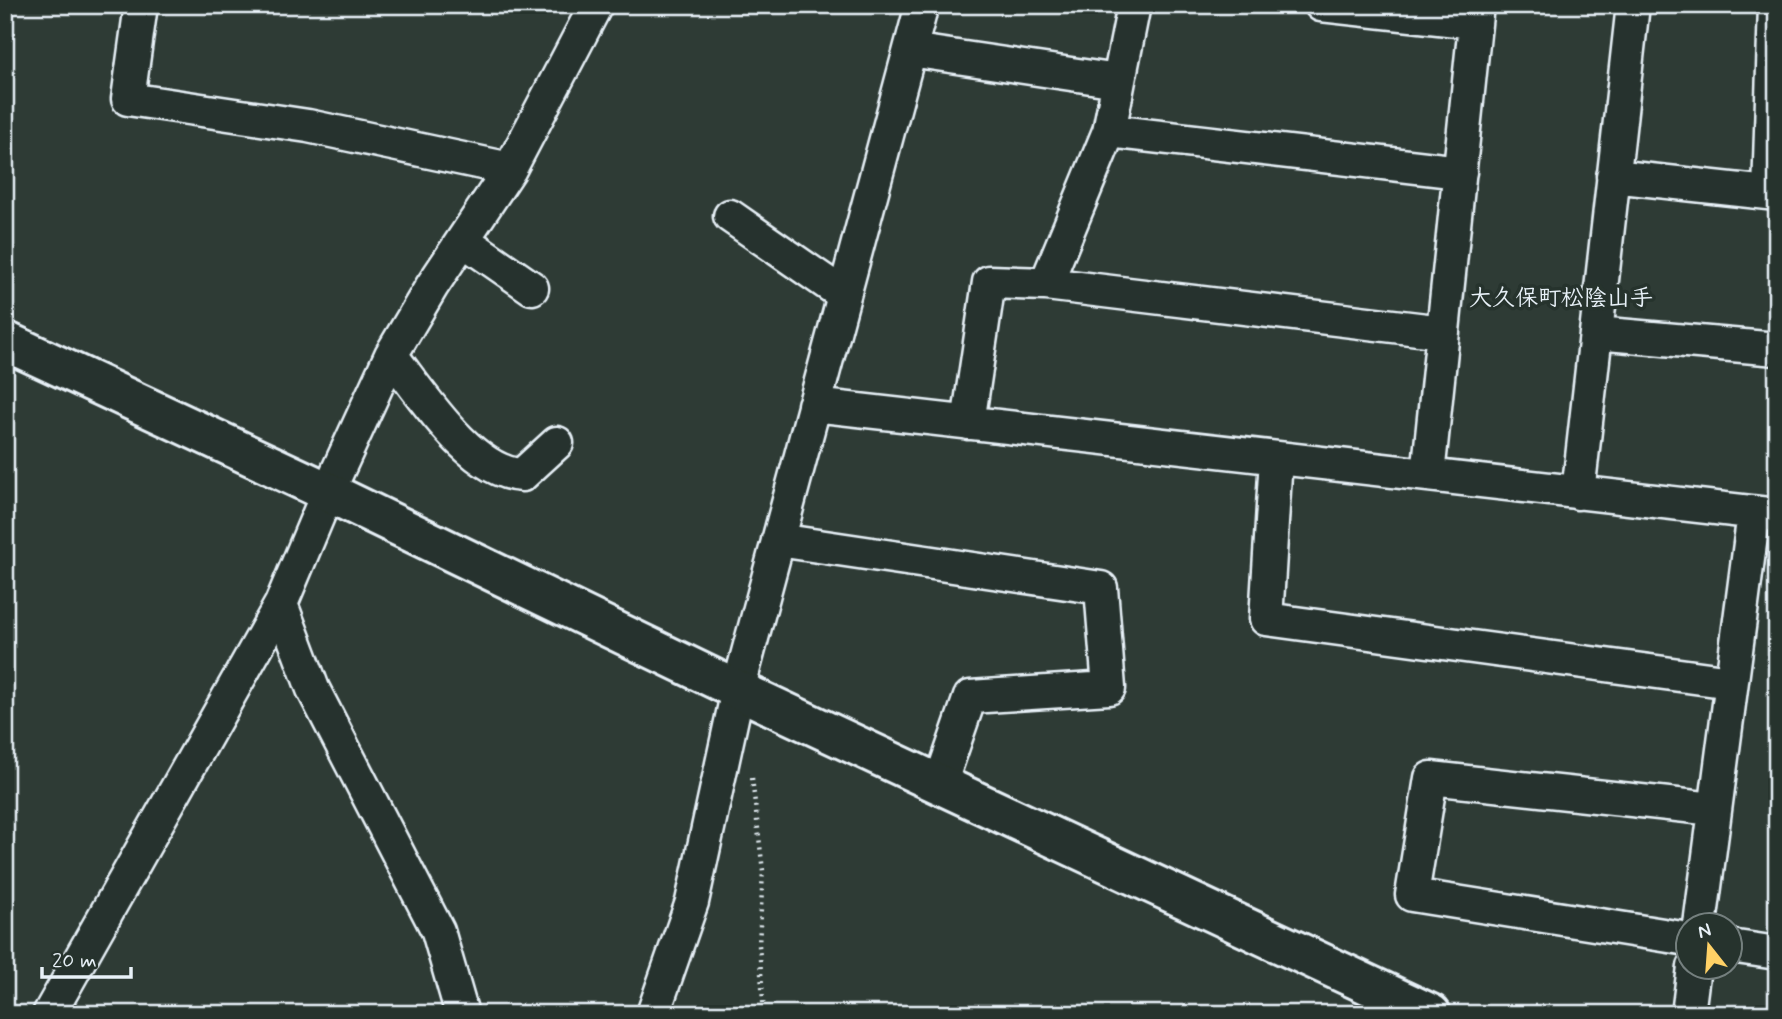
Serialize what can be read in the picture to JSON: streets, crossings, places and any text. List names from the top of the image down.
{
  "districts": ["大久保町松陰山手"],
  "scale_bar": "20 m",
  "north": "top"
}
